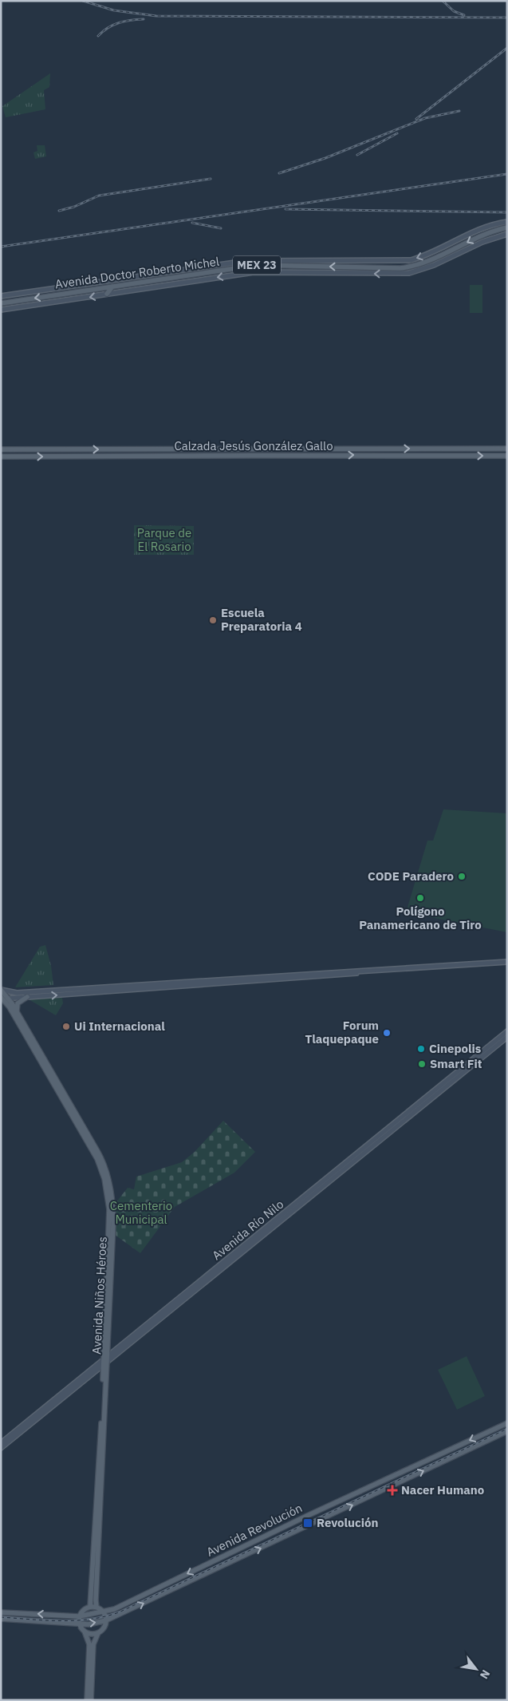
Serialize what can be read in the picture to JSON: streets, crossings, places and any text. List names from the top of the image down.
{
  "streets": {
    "main road": [
      "MEX 23",
      "Avenida Doctor Roberto Michel",
      "Calzada Jesús González Gallo",
      "Avenida Río Nilo",
      "Avenida Niños Héroes",
      "Avenida Revolución"
    ]
  },
  "crossings": [
    ["Avenida Río Nilo", "Avenida Niños Héroes"]
  ],
  "one_way": ["Calzada Jesús González Gallo"],
  "parks": ["Parque de El Rosario", "Cementerio Municipal"],
  "places": {
    "other": [
      "Escuela Preparatoria 4",
      "CODE Paradero",
      "Polígono Panamericano de Tiro",
      "Ui Internacional",
      "Forum Tlaquepaque",
      "Cinepolis",
      "Smart Fit"
    ],
    "health": ["Nacer Humano"],
    "transit": ["Revolución"]
  },
  "north": "bottom right"
}
